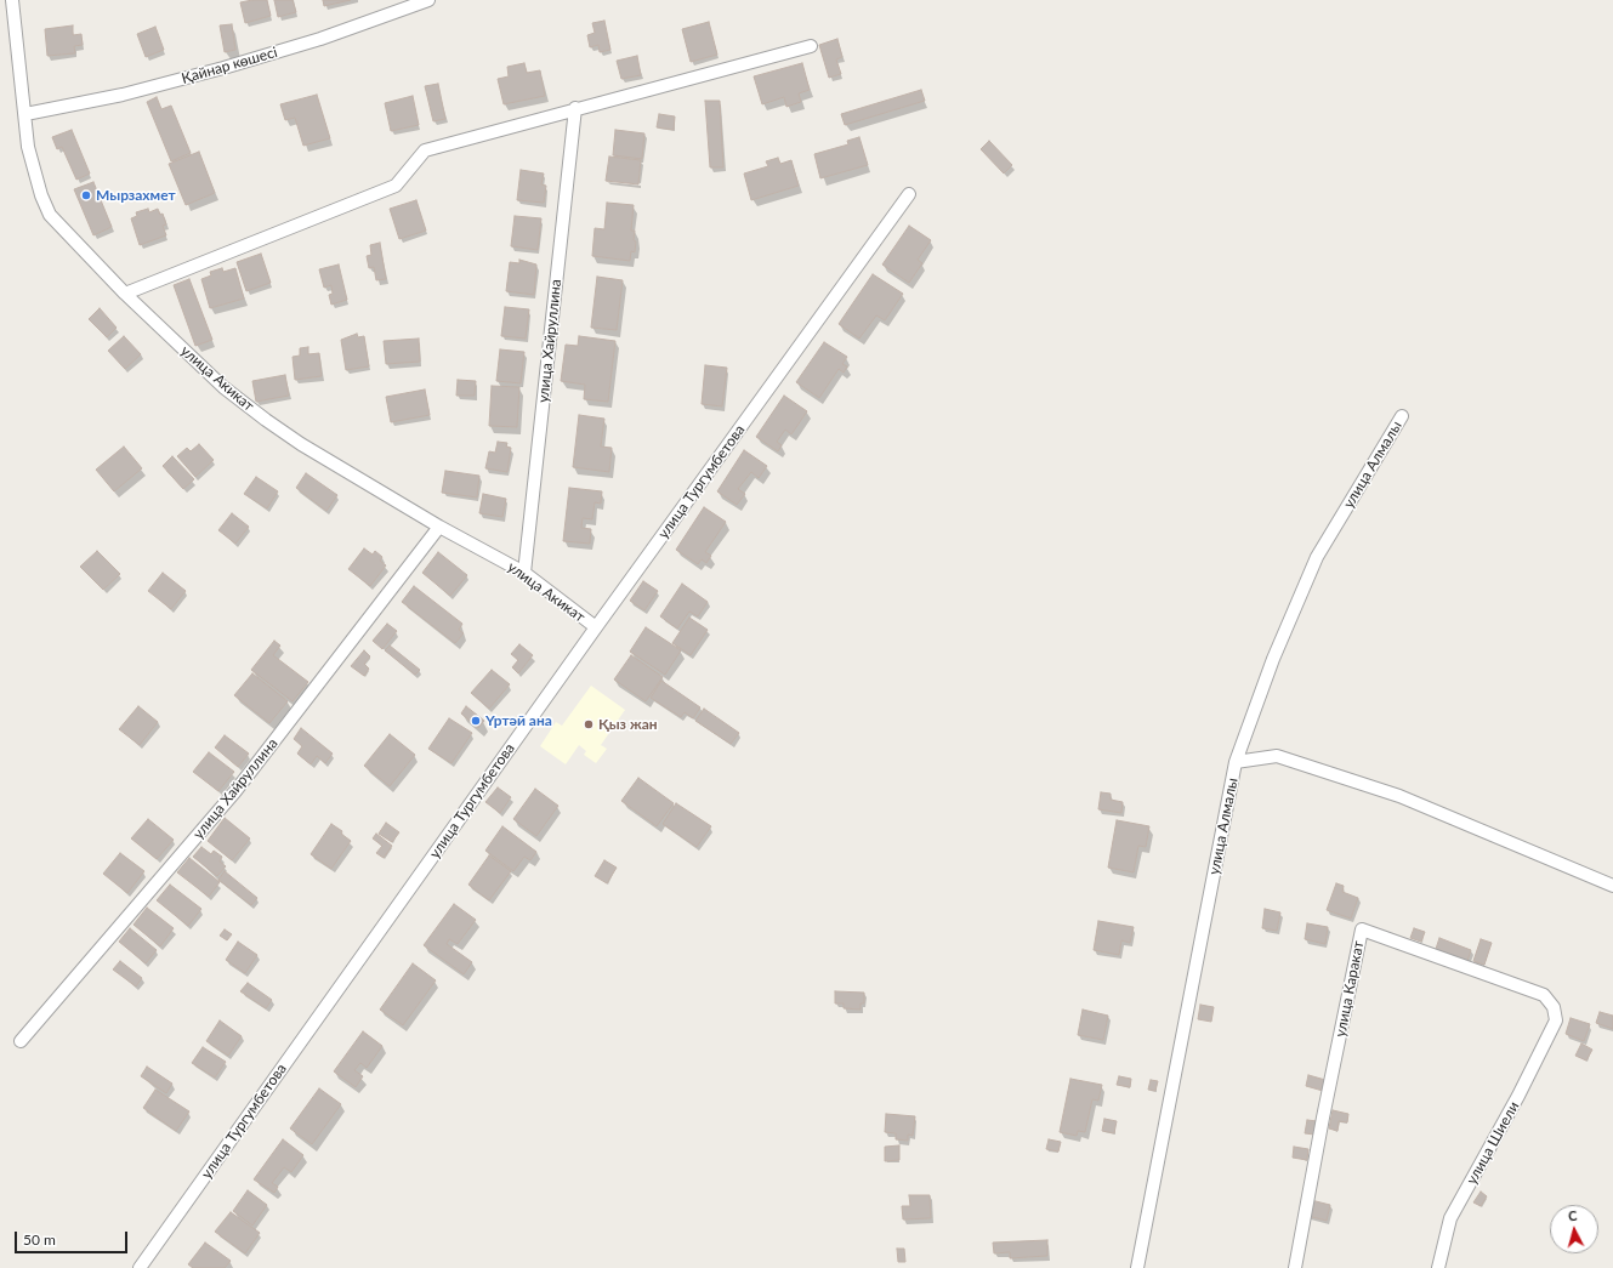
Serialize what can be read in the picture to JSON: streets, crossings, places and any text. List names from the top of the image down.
{
  "streets": {
    "street": [
      "Қайнар көшесі",
      "улица Хайруллина",
      "улица Акикат",
      "улица Алмалы",
      "улица Тургумбетова",
      "улица Каракат",
      "улица Шиели"
    ]
  },
  "crossings": [
    ["Қайнар көшесі", "улица Акикат"],
    ["улица Хайруллина", "улица Акикат"],
    ["улица Акикат", "улица Тургумбетова"],
    ["улица Каракат", "улица Шиели"]
  ],
  "places": ["Мырзахмет", "Үртәй ана", "Қыз жан"],
  "scale_bar": "50 m",
  "north": "top"
}
